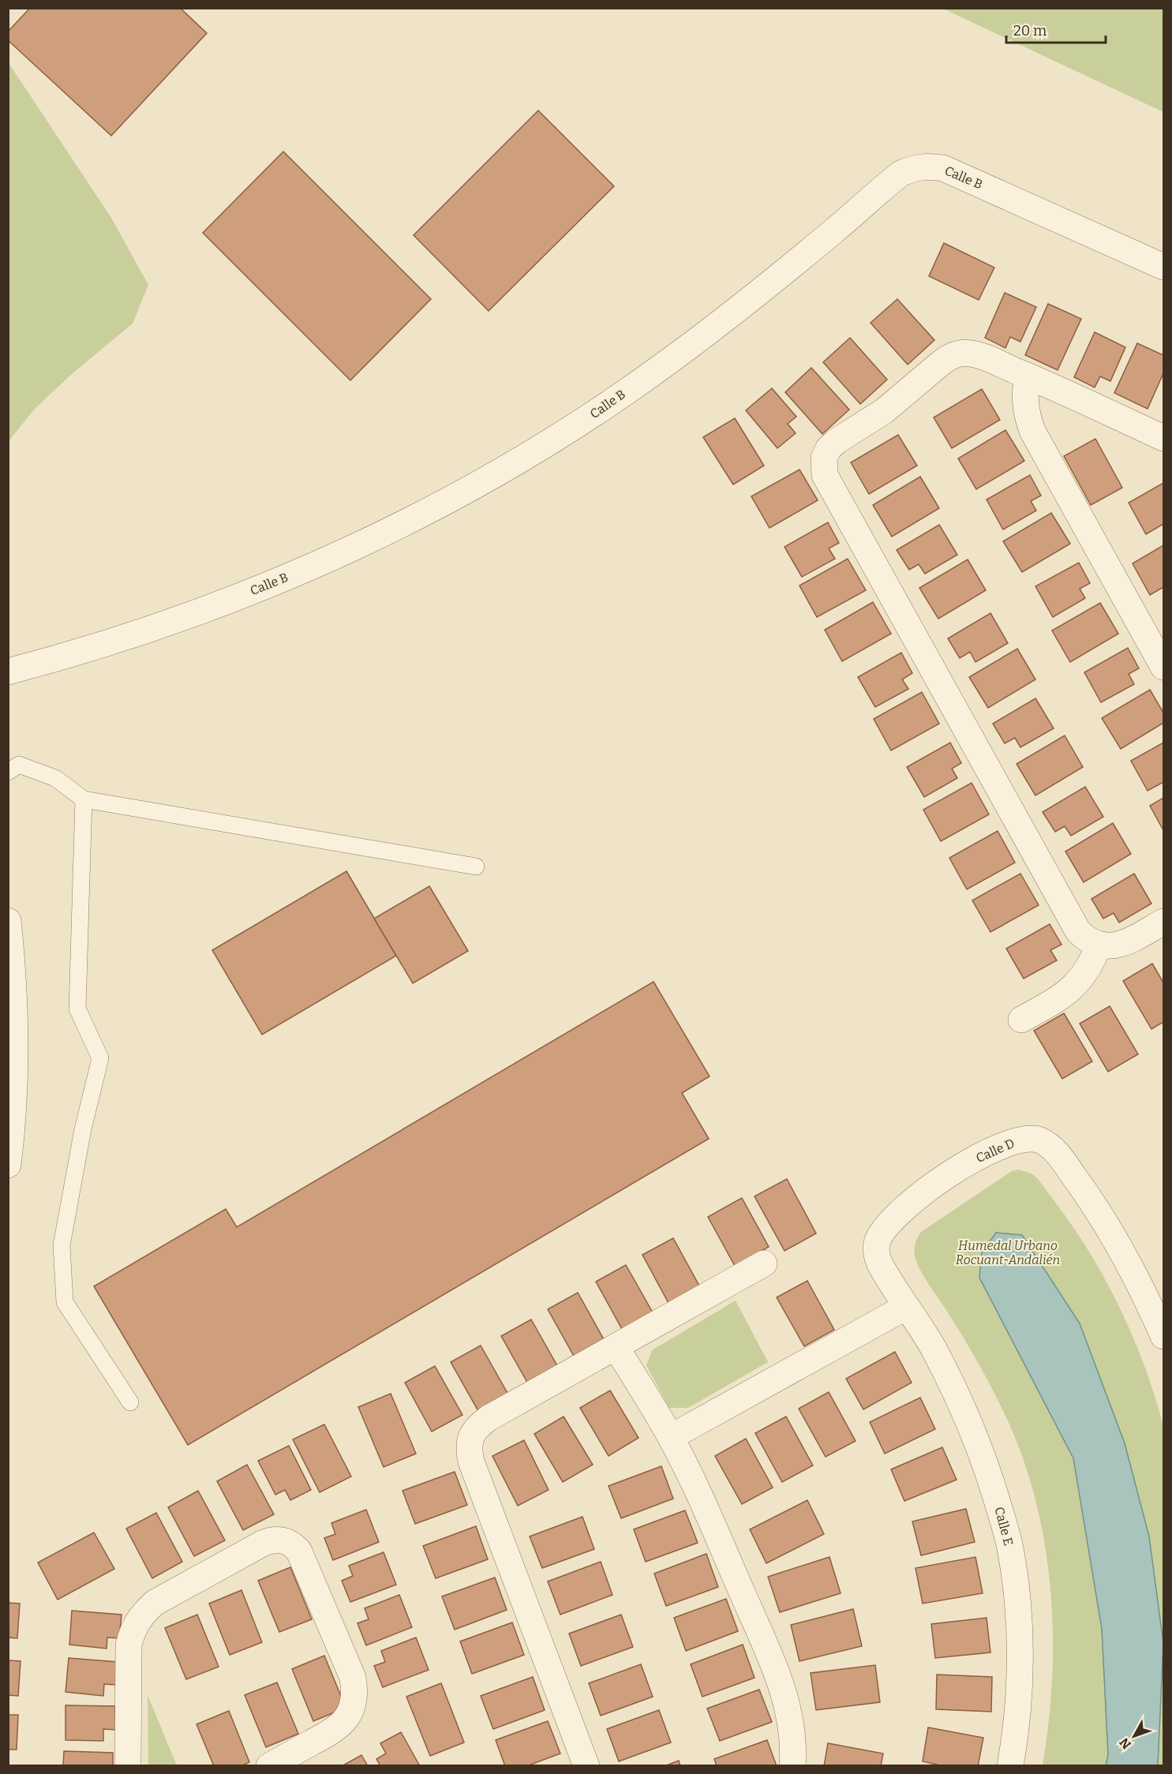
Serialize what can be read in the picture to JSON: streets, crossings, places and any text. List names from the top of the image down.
{
  "streets": {
    "street": ["Calle B", "Calle D", "Calle E"]
  },
  "crossings": [
    ["Calle D", "Calle E"]
  ],
  "parks": ["Humedal Urbano Rocuant-Andalién"],
  "scale_bar": "20 m",
  "north": "bottom left"
}
